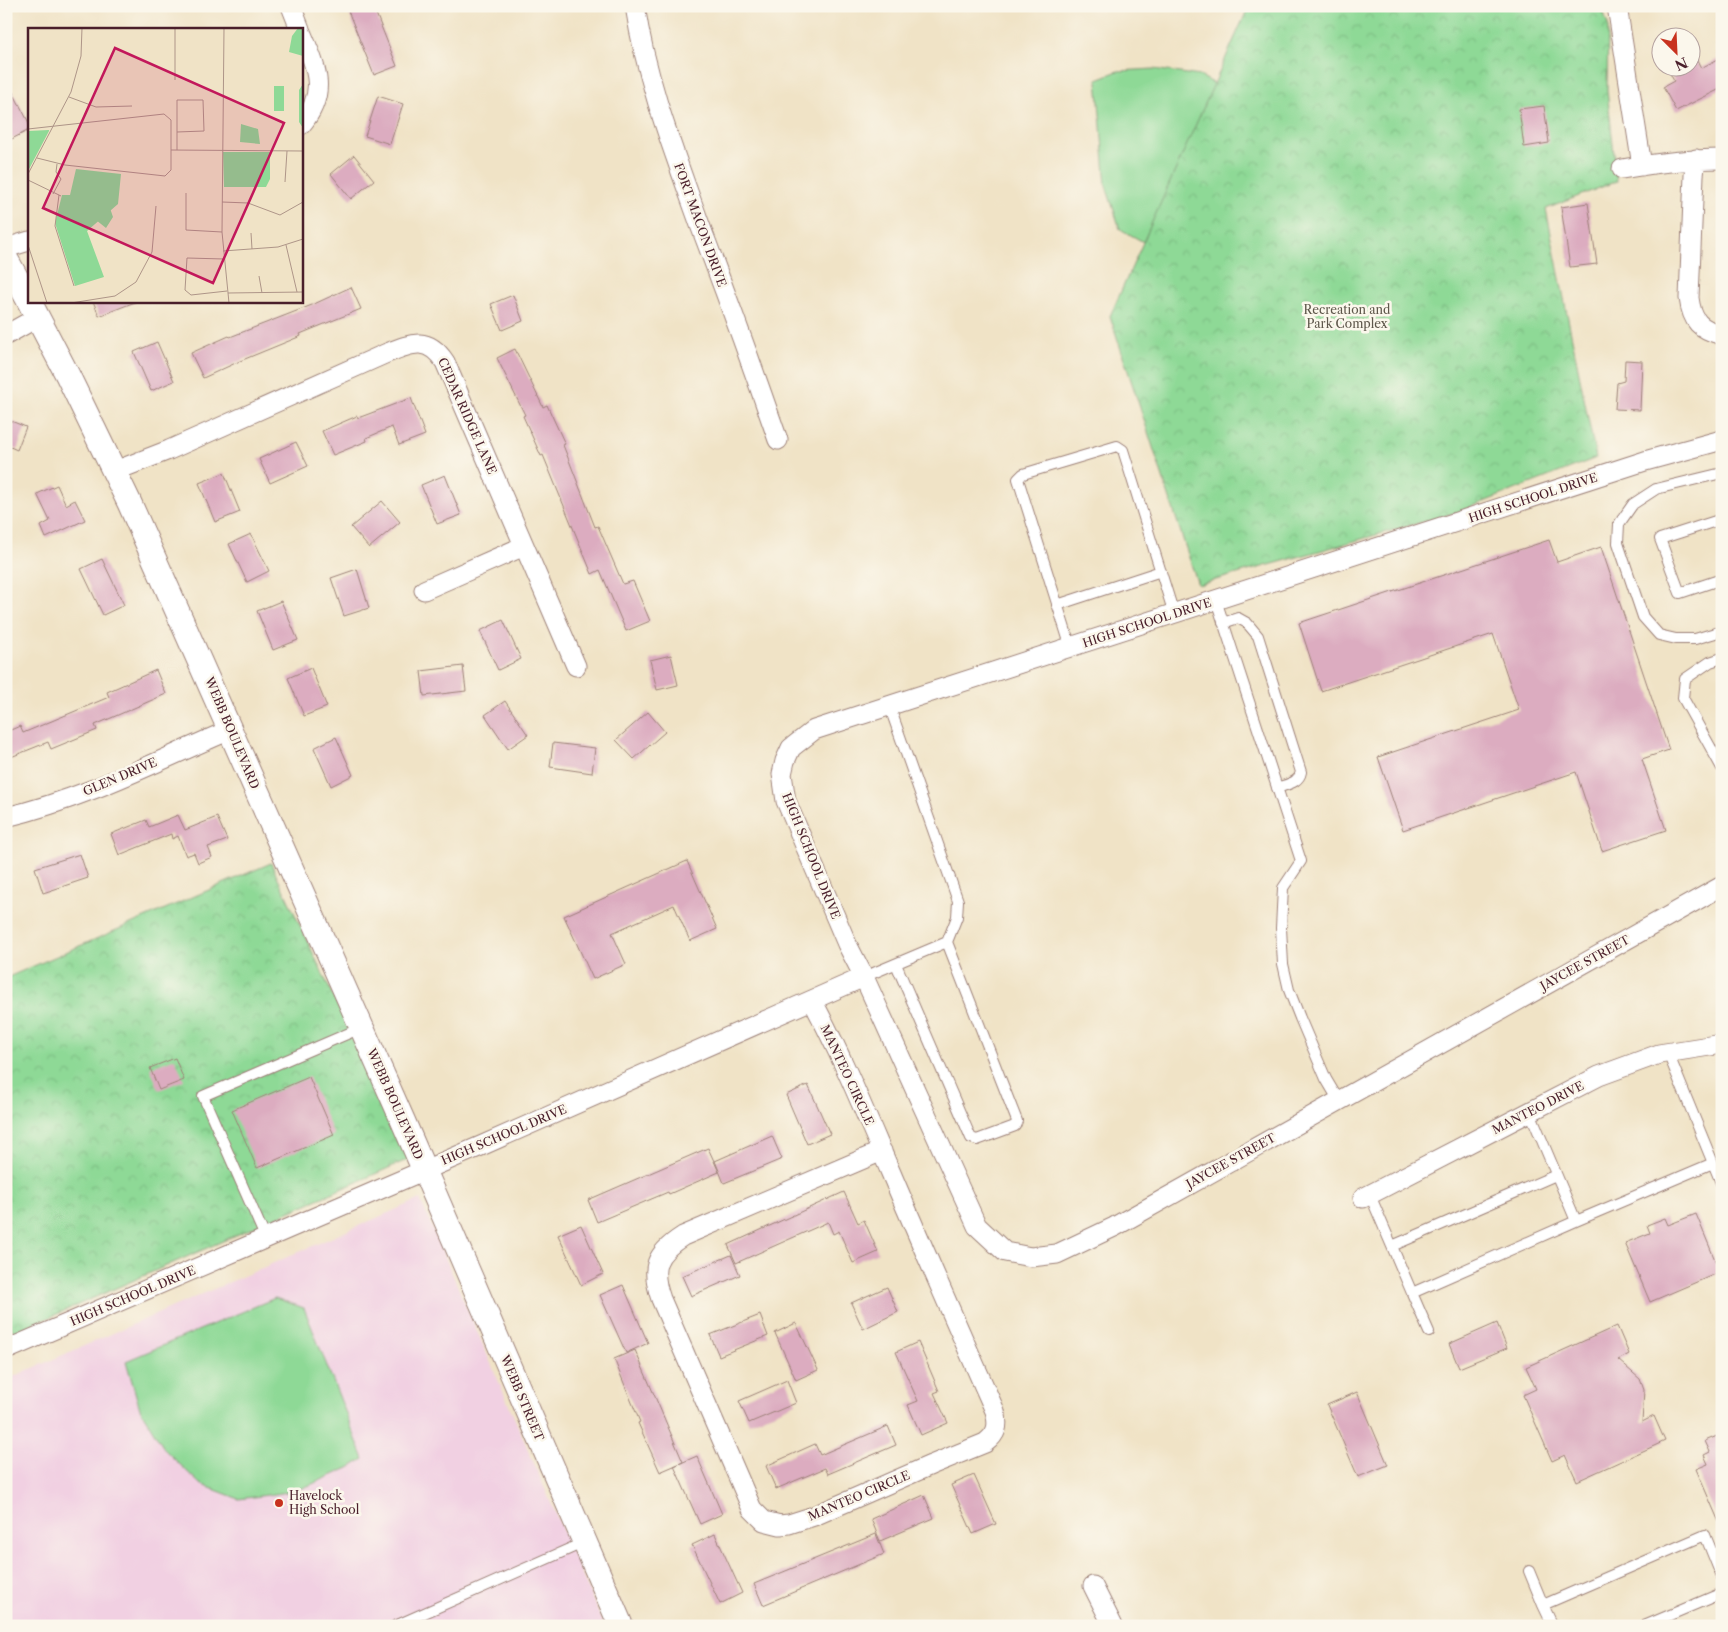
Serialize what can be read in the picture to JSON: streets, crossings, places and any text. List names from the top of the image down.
{
  "streets": {
    "street": [
      "FORT MACON DRIVE",
      "CEDAR RIDGE LANE",
      "HIGH SCHOOL DRIVE",
      "WEBB BOULEVARD",
      "GLEN DRIVE",
      "JAYCEE STREET",
      "MANTEO CIRCLE",
      "MANTEO DRIVE",
      "WEBB STREET"
    ]
  },
  "crossings": [
    ["CEDAR RIDGE LANE", "WEBB BOULEVARD"],
    ["HIGH SCHOOL DRIVE", "WEBB BOULEVARD"],
    ["HIGH SCHOOL DRIVE", "JAYCEE STREET"],
    ["HIGH SCHOOL DRIVE", "MANTEO CIRCLE"],
    ["HIGH SCHOOL DRIVE", "WEBB STREET"],
    ["WEBB BOULEVARD", "GLEN DRIVE"],
    ["WEBB BOULEVARD", "WEBB STREET"]
  ],
  "parks": ["Recreation and Park Complex"],
  "places": ["Havelock High School"],
  "north": "bottom right"
}
